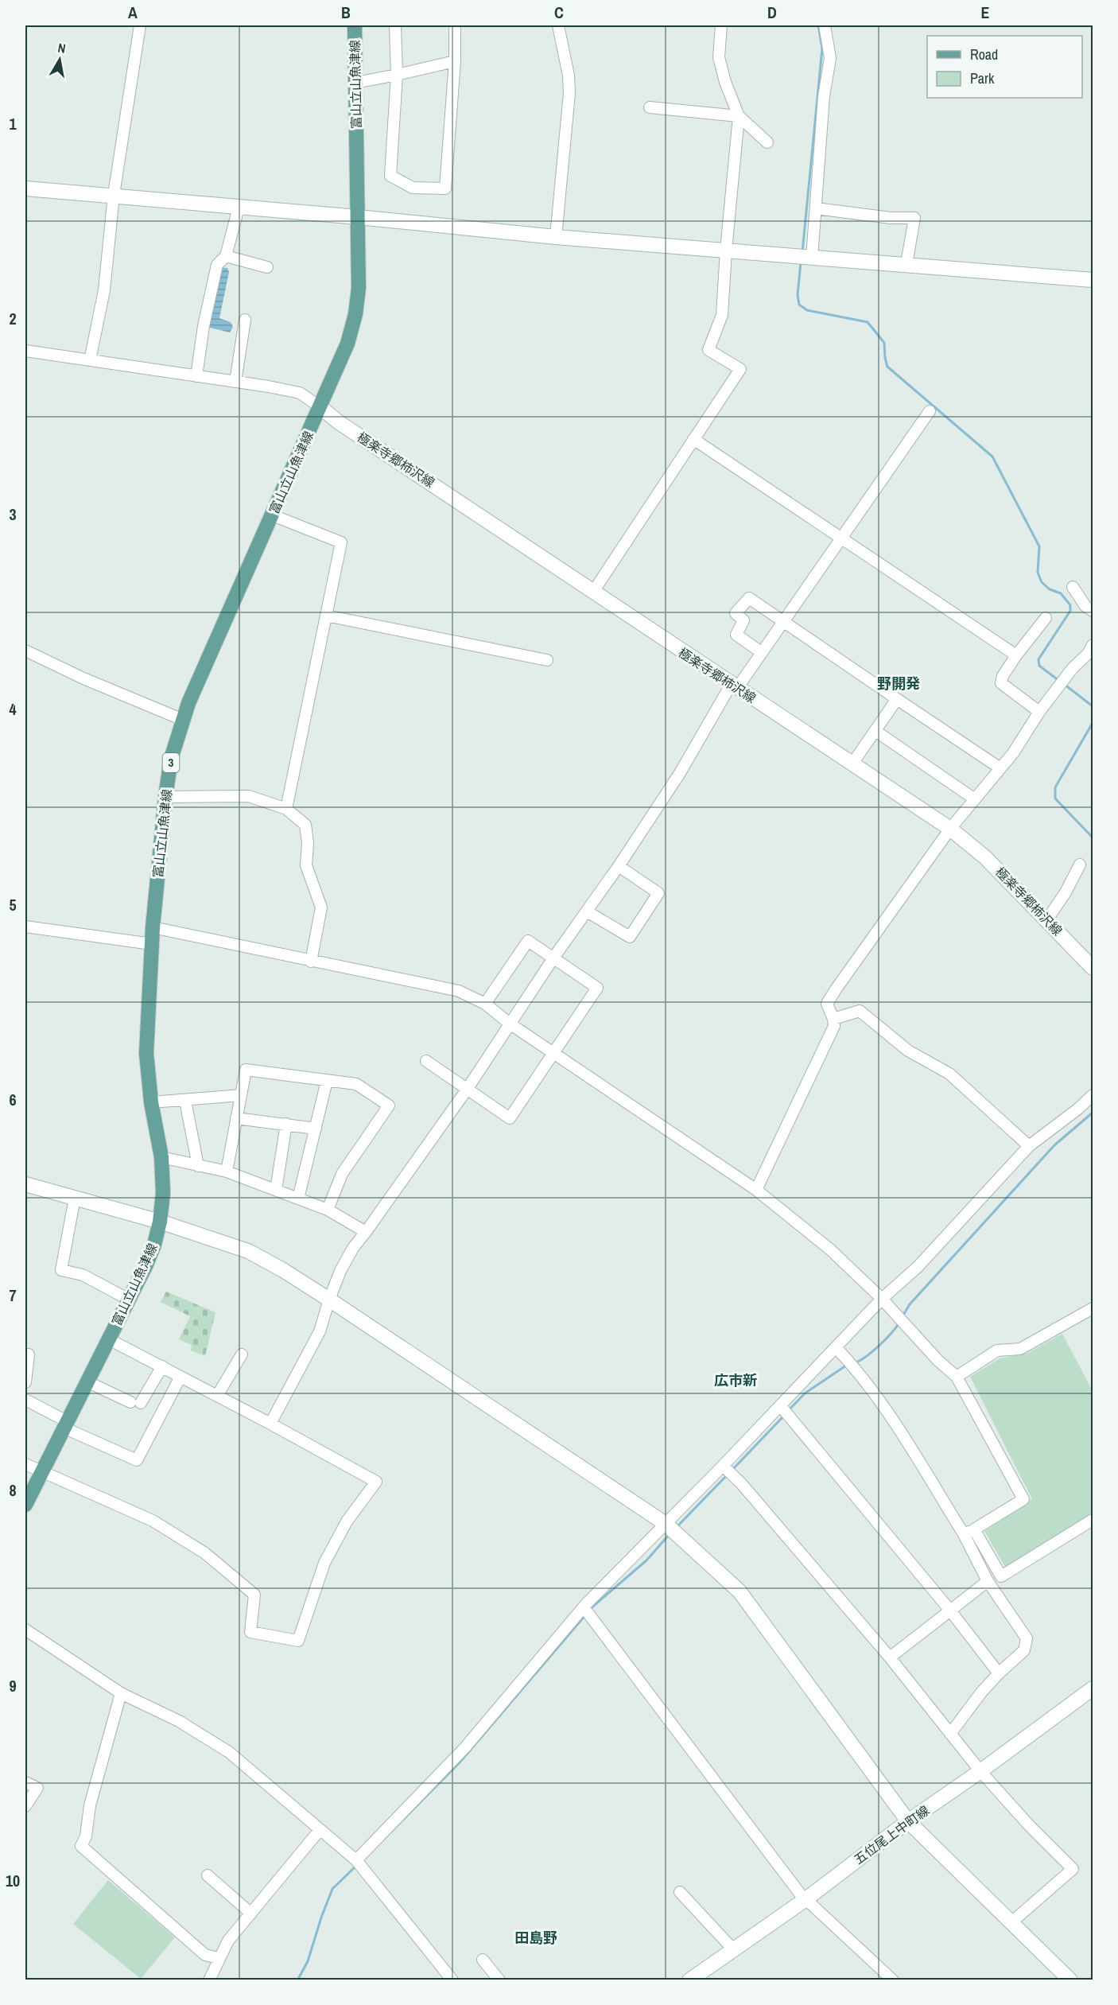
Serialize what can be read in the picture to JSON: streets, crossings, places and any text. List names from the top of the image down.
{
  "streets": {
    "main road": ["富山立山魚津線", "3"],
    "street": ["極楽寺郷柿沢線", "五位尾上中町線"]
  },
  "crossings": [
    ["富山立山魚津線", "極楽寺郷柿沢線"]
  ],
  "districts": ["野開発", "広市新", "田島野"],
  "legend": ["Road", "Park"],
  "north": "top",
  "grid": {
    "columns": [
      "A",
      "B",
      "C",
      "D",
      "E"
    ],
    "rows": [
      "1",
      "2",
      "3",
      "4",
      "5",
      "6",
      "7",
      "8",
      "9",
      "10"
    ]
  }
}
